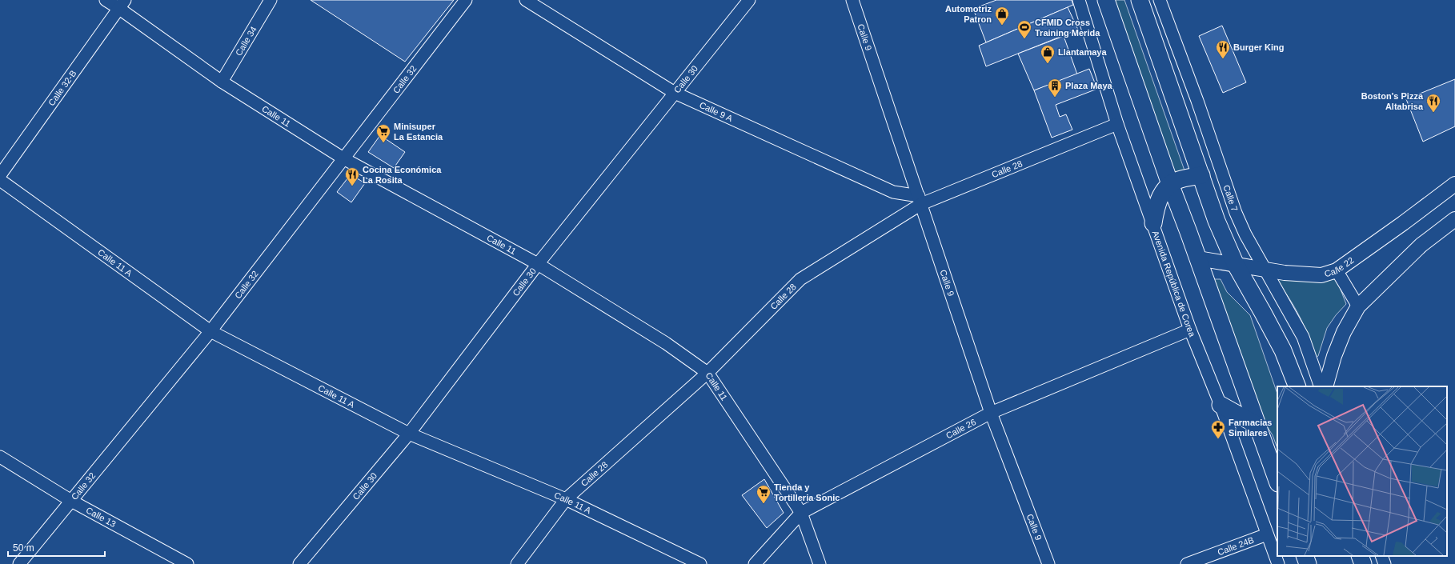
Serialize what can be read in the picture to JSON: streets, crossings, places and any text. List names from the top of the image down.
{
  "streets": {
    "street": [
      "Calle 9",
      "Calle 34",
      "Calle 32",
      "Calle 30",
      "Calle 32-B",
      "Calle 9 A",
      "Calle 11",
      "Calle 28",
      "Calle 7",
      "Calle 11 A",
      "Calle 22",
      "Avenida República de Corea",
      "Calle 26",
      "Calle 13",
      "Calle 24B"
    ]
  },
  "crossings": [
    ["Calle 9", "Calle 9 A"],
    ["Calle 9", "Calle 28"],
    ["Calle 9", "Calle 26"],
    ["Calle 34", "Calle 11"],
    ["Calle 32", "Calle 11"],
    ["Calle 32", "Calle 11 A"],
    ["Calle 32", "Calle 13"],
    ["Calle 30", "Calle 9 A"],
    ["Calle 30", "Calle 11"],
    ["Calle 30", "Calle 11 A"],
    ["Calle 32-B", "Calle 11"],
    ["Calle 9 A", "Calle 28"],
    ["Calle 11", "Calle 28"],
    ["Calle 11", "Calle 26"],
    ["Calle 28", "Calle 11 A"],
    ["Calle 28", "Avenida República de Corea"],
    ["Calle 7", "Calle 22"],
    ["Avenida República de Corea", "Calle 26"],
    ["Avenida República de Corea", "Calle 24B"]
  ],
  "places": {
    "shop": ["Automotriz Patron", "Llantamaya"],
    "sports": ["CFMID Cross Training Merida"],
    "restaurant": ["Burger King", "Boston's Pizza Altabrisa", "Cocina Económica La Rosita"],
    "building": ["Plaza Maya"],
    "supermarket": ["Minisuper La Estancia", "Tienda y Tortilleria Sonic"],
    "pharmacy": ["Farmacias Similares"]
  },
  "scale_bar": "50 m"
}
